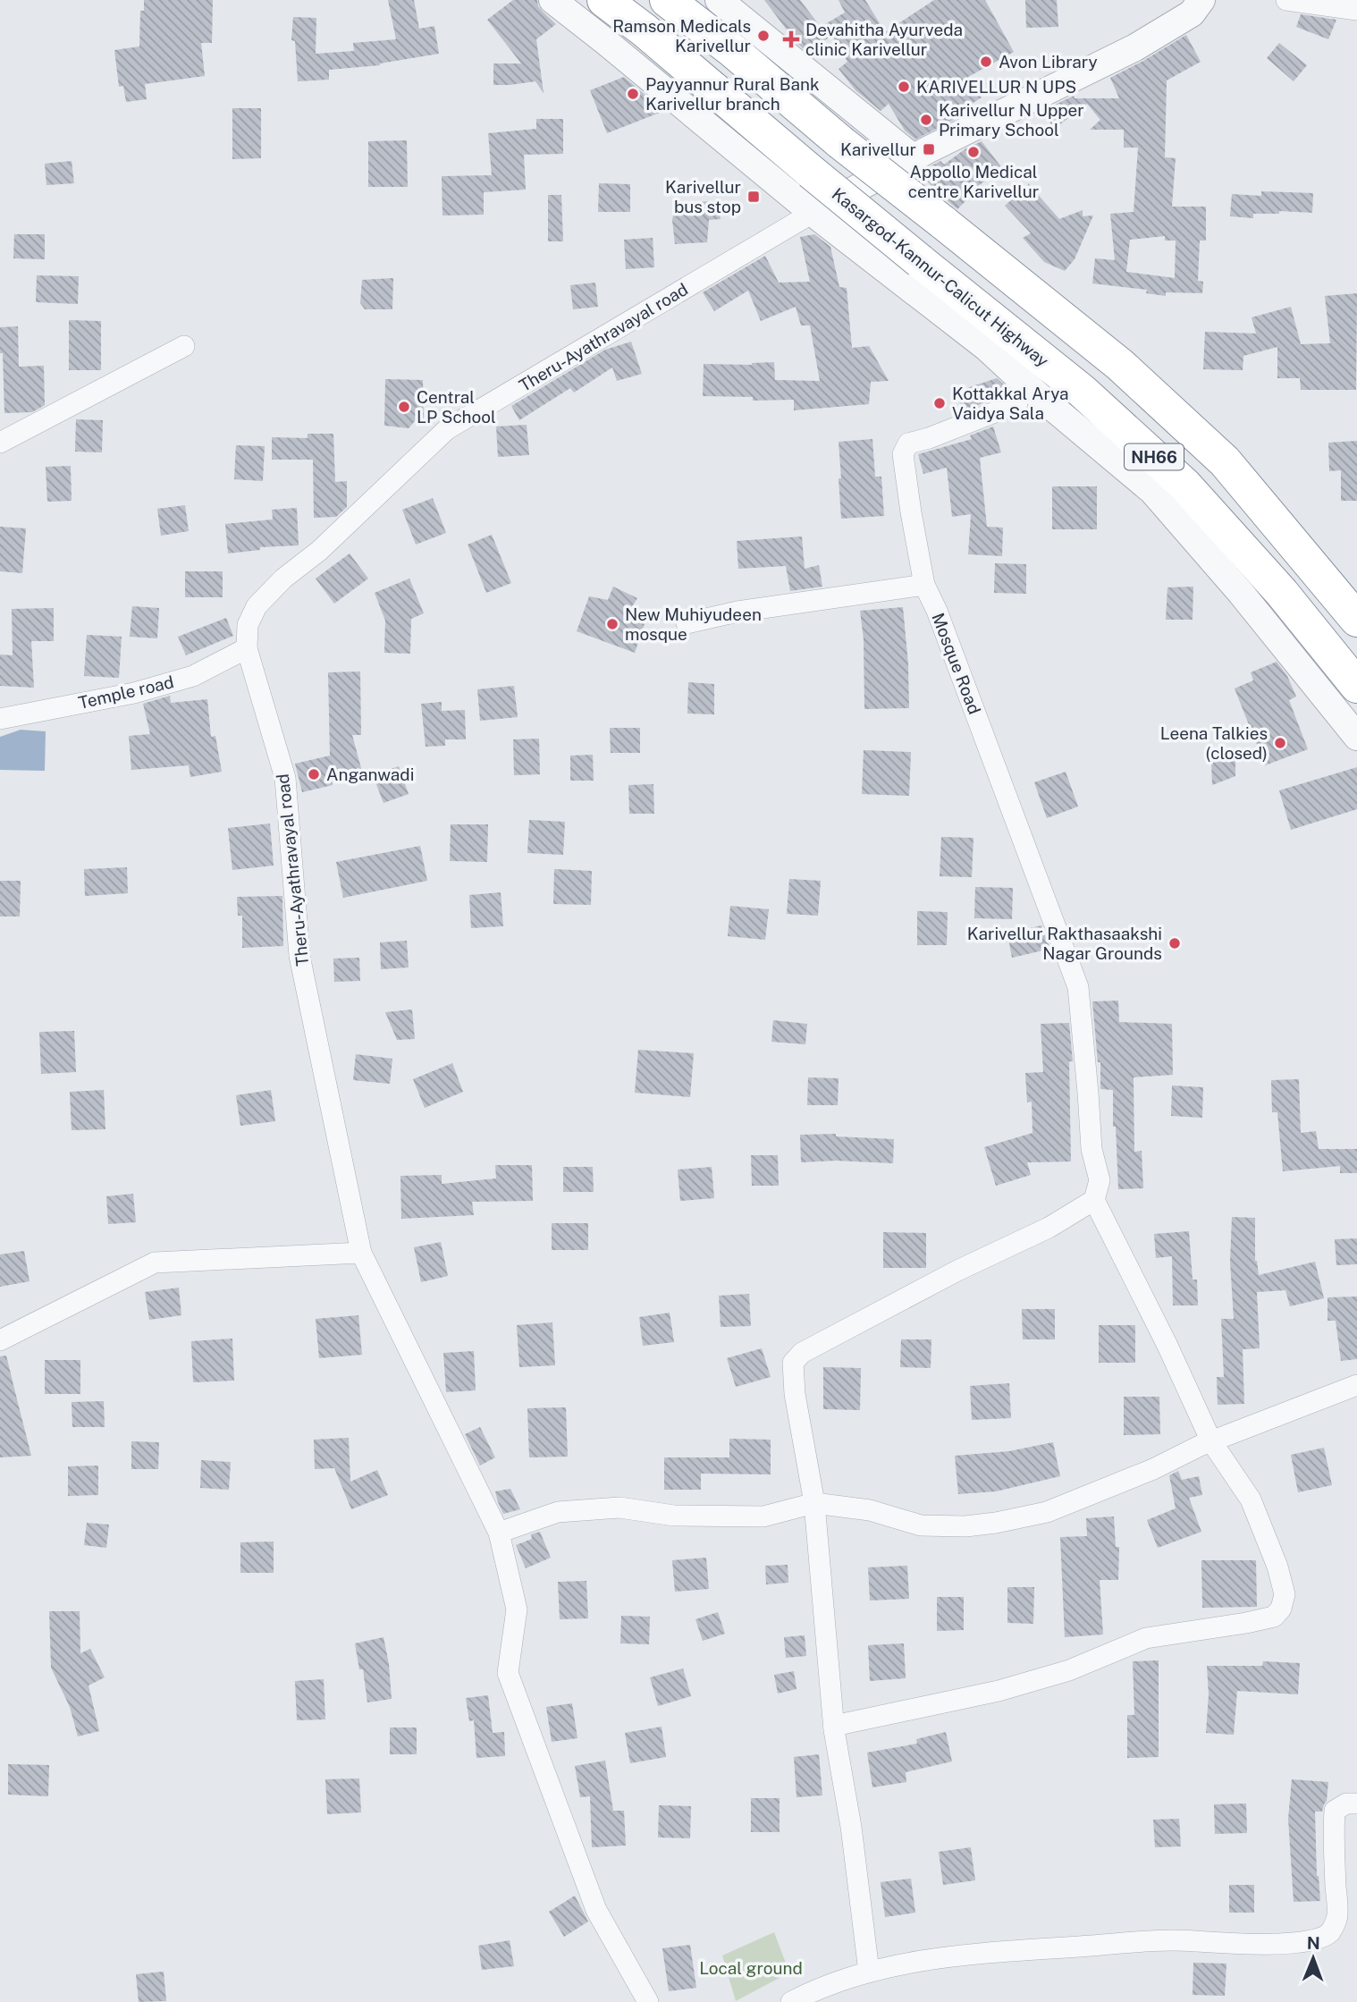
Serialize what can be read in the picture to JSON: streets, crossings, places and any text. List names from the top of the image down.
{
  "streets": {
    "highway": ["Kasargod-Kannur-Calicut Highway", "NH66"],
    "street": ["Theru-Ayathravayal road", "Mosque Road", "Temple road"]
  },
  "crossings": [
    ["Theru-Ayathravayal road", "Temple road"]
  ],
  "parks": ["Local ground"],
  "places": {
    "other": [
      "Ramson Medicals Karivellur",
      "Avon Library",
      "KARIVELLUR N UPS",
      "Payyannur Rural Bank Karivellur branch",
      "Karivellur N Upper Primary School",
      "Appollo Medical centre Karivellur",
      "Kottakkal Arya Vaidya Sala",
      "Central LP School",
      "New Muhiyudeen mosque",
      "Leena Talkies (closed)",
      "Anganwadi",
      "Karivellur Rakthasaakshi Nagar Grounds"
    ],
    "health": ["Devahitha Ayurveda clinic Karivellur"],
    "transit": ["Karivellur", "Karivellur bus stop"]
  },
  "north": "top"
}
